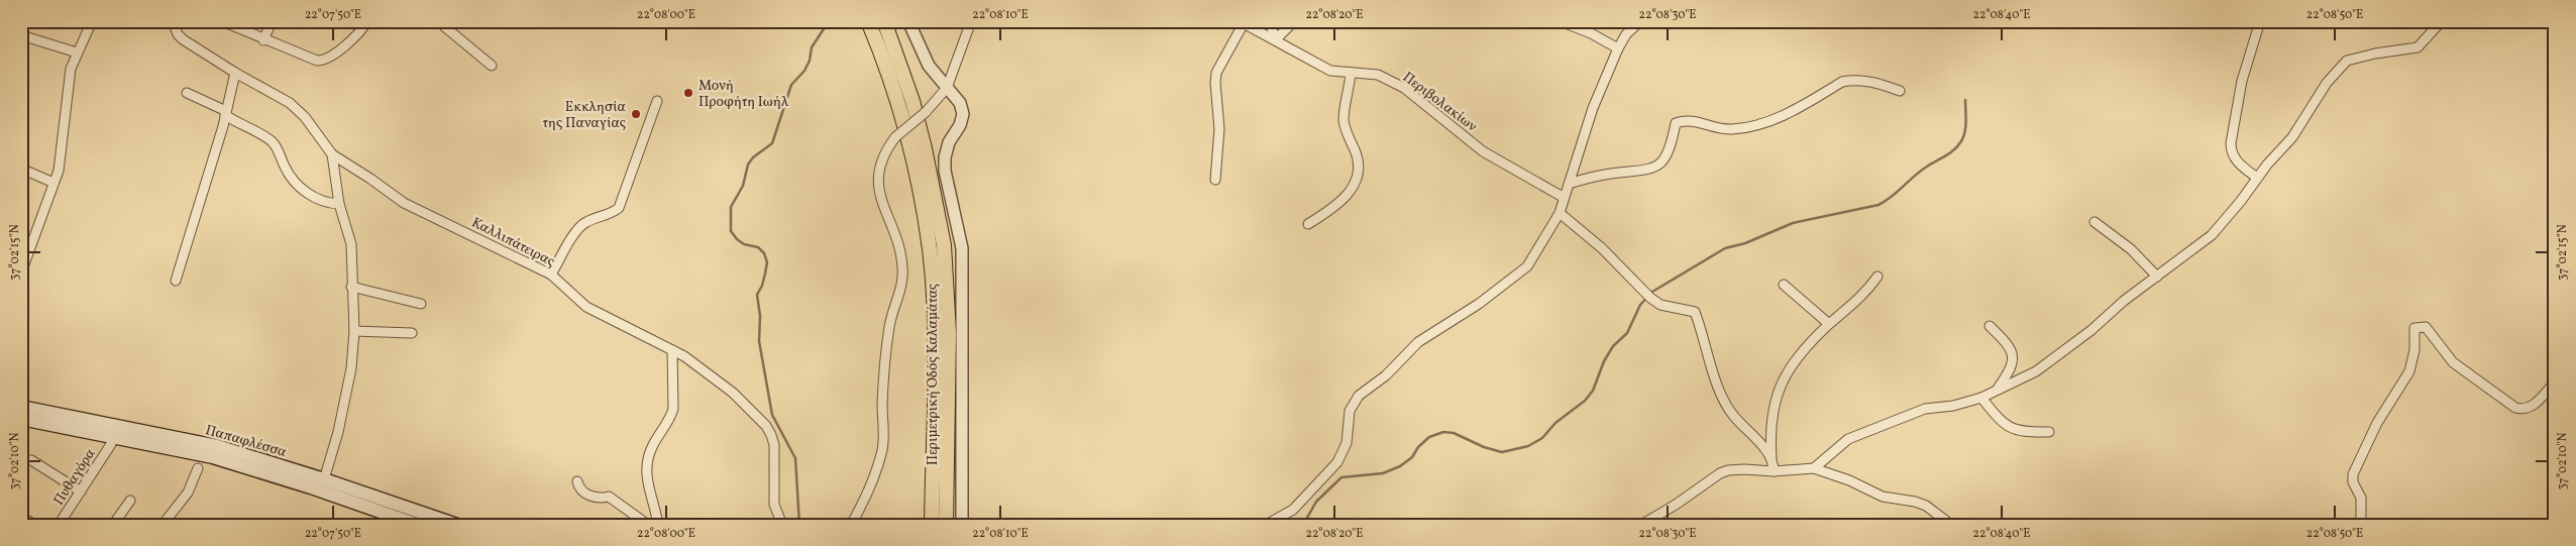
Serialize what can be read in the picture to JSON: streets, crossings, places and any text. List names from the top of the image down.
{
  "streets": {
    "main road": ["Περιμετρική Οδός Καλαμάτας", "Παπαφλέσσα"],
    "street": ["Περιβολακίων", "Καλλιπάτειρας", "Πυθαγόρα"]
  },
  "places": ["Μονή Προφήτη Ιωήλ", "Εκκλησία της Παναγίας"],
  "coordinates": [
    "22°07'50\"E",
    "22°08'00\"E",
    "22°08'10\"E",
    "22°08'20\"E",
    "22°08'30\"E",
    "22°08'40\"E",
    "22°08'50\"E",
    "37°02'15\"N",
    "37°02'10\"N"
  ]
}
